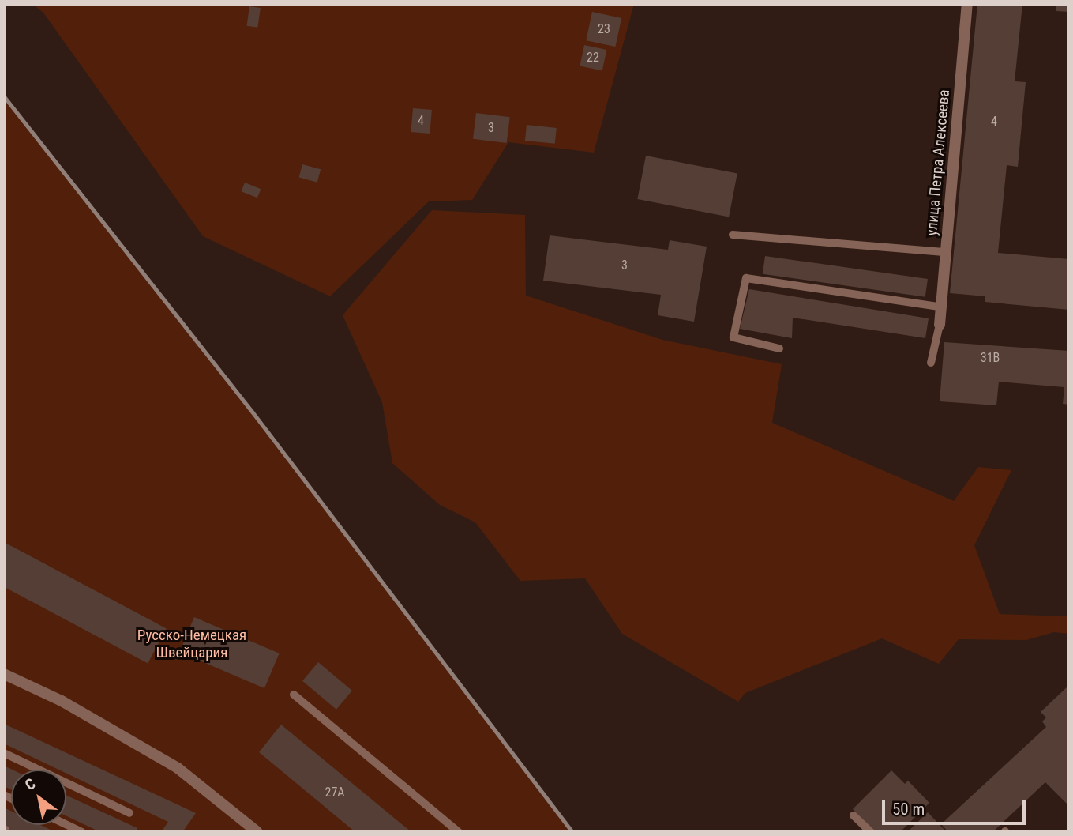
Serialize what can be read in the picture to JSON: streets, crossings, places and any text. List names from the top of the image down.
{
  "streets": {
    "street": ["улица Петра Алексеева"]
  },
  "parks": ["Русско-Немецкая Швейцария"],
  "house_numbers": [
    "23",
    "22",
    "4",
    "4",
    "3",
    "3",
    "31В",
    "27А"
  ],
  "scale_bar": "50 m",
  "north": "top left"
}
